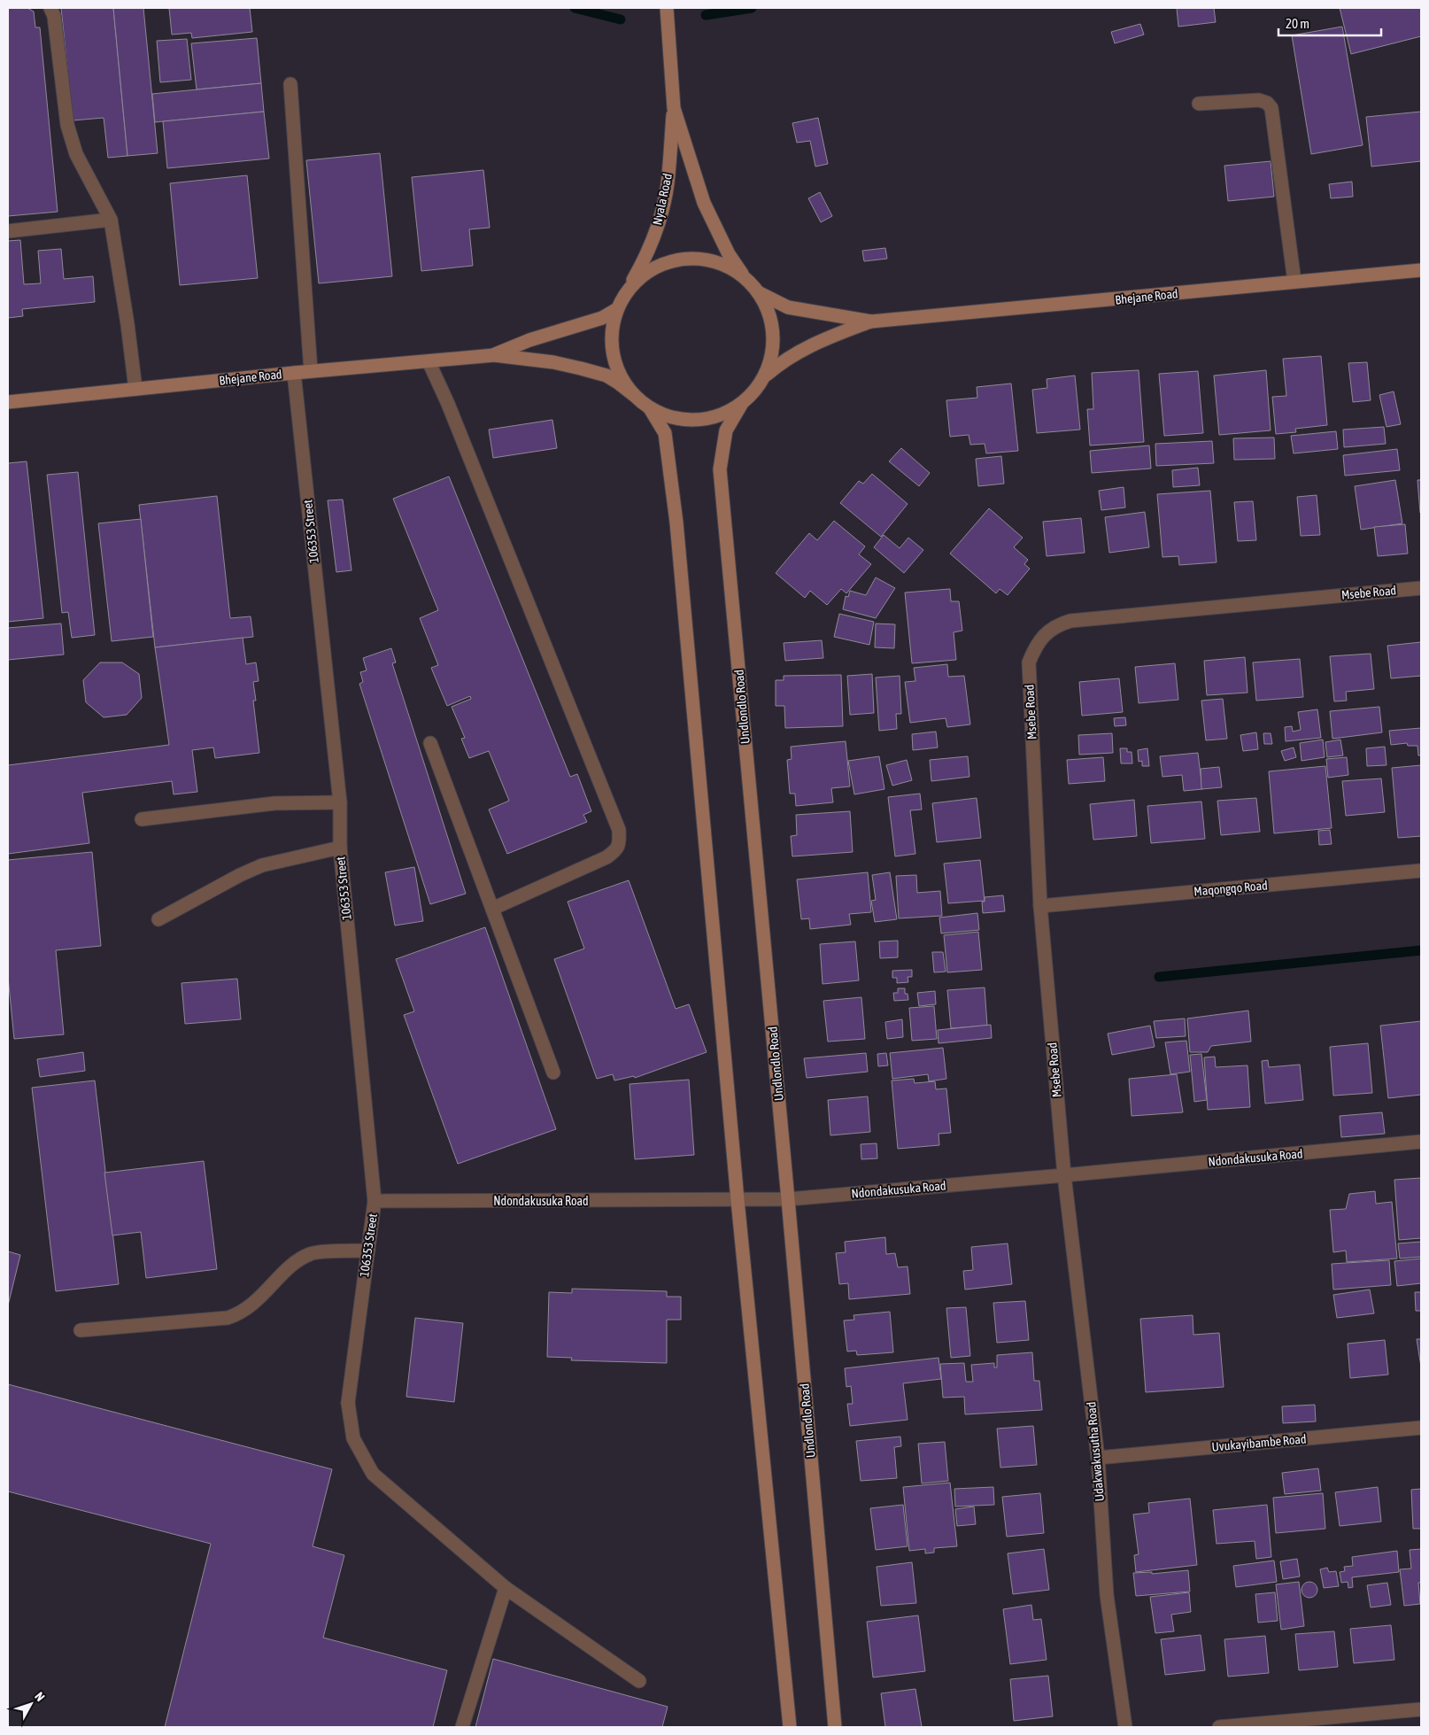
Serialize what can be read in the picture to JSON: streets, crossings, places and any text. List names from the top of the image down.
{
  "streets": {
    "main road": ["Nyala Road", "Bhejane Road", "Undlondlo Road"],
    "street": [
      "106353 Street",
      "Msebe Road",
      "Maqongqo Road",
      "Ndondakusuka Road",
      "Uvukayibambe Road",
      "Udakwakusutha Road"
    ]
  },
  "crossings": [
    ["Nyala Road", "Bhejane Road"],
    ["Bhejane Road", "106353 Street"],
    ["106353 Street", "Ndondakusuka Road"],
    ["Msebe Road", "Maqongqo Road"],
    ["Msebe Road", "Ndondakusuka Road"],
    ["Msebe Road", "Udakwakusutha Road"],
    ["Undlondlo Road", "Ndondakusuka Road"],
    ["Ndondakusuka Road", "Udakwakusutha Road"],
    ["Uvukayibambe Road", "Udakwakusutha Road"]
  ],
  "scale_bar": "20 m",
  "north": "top right"
}
